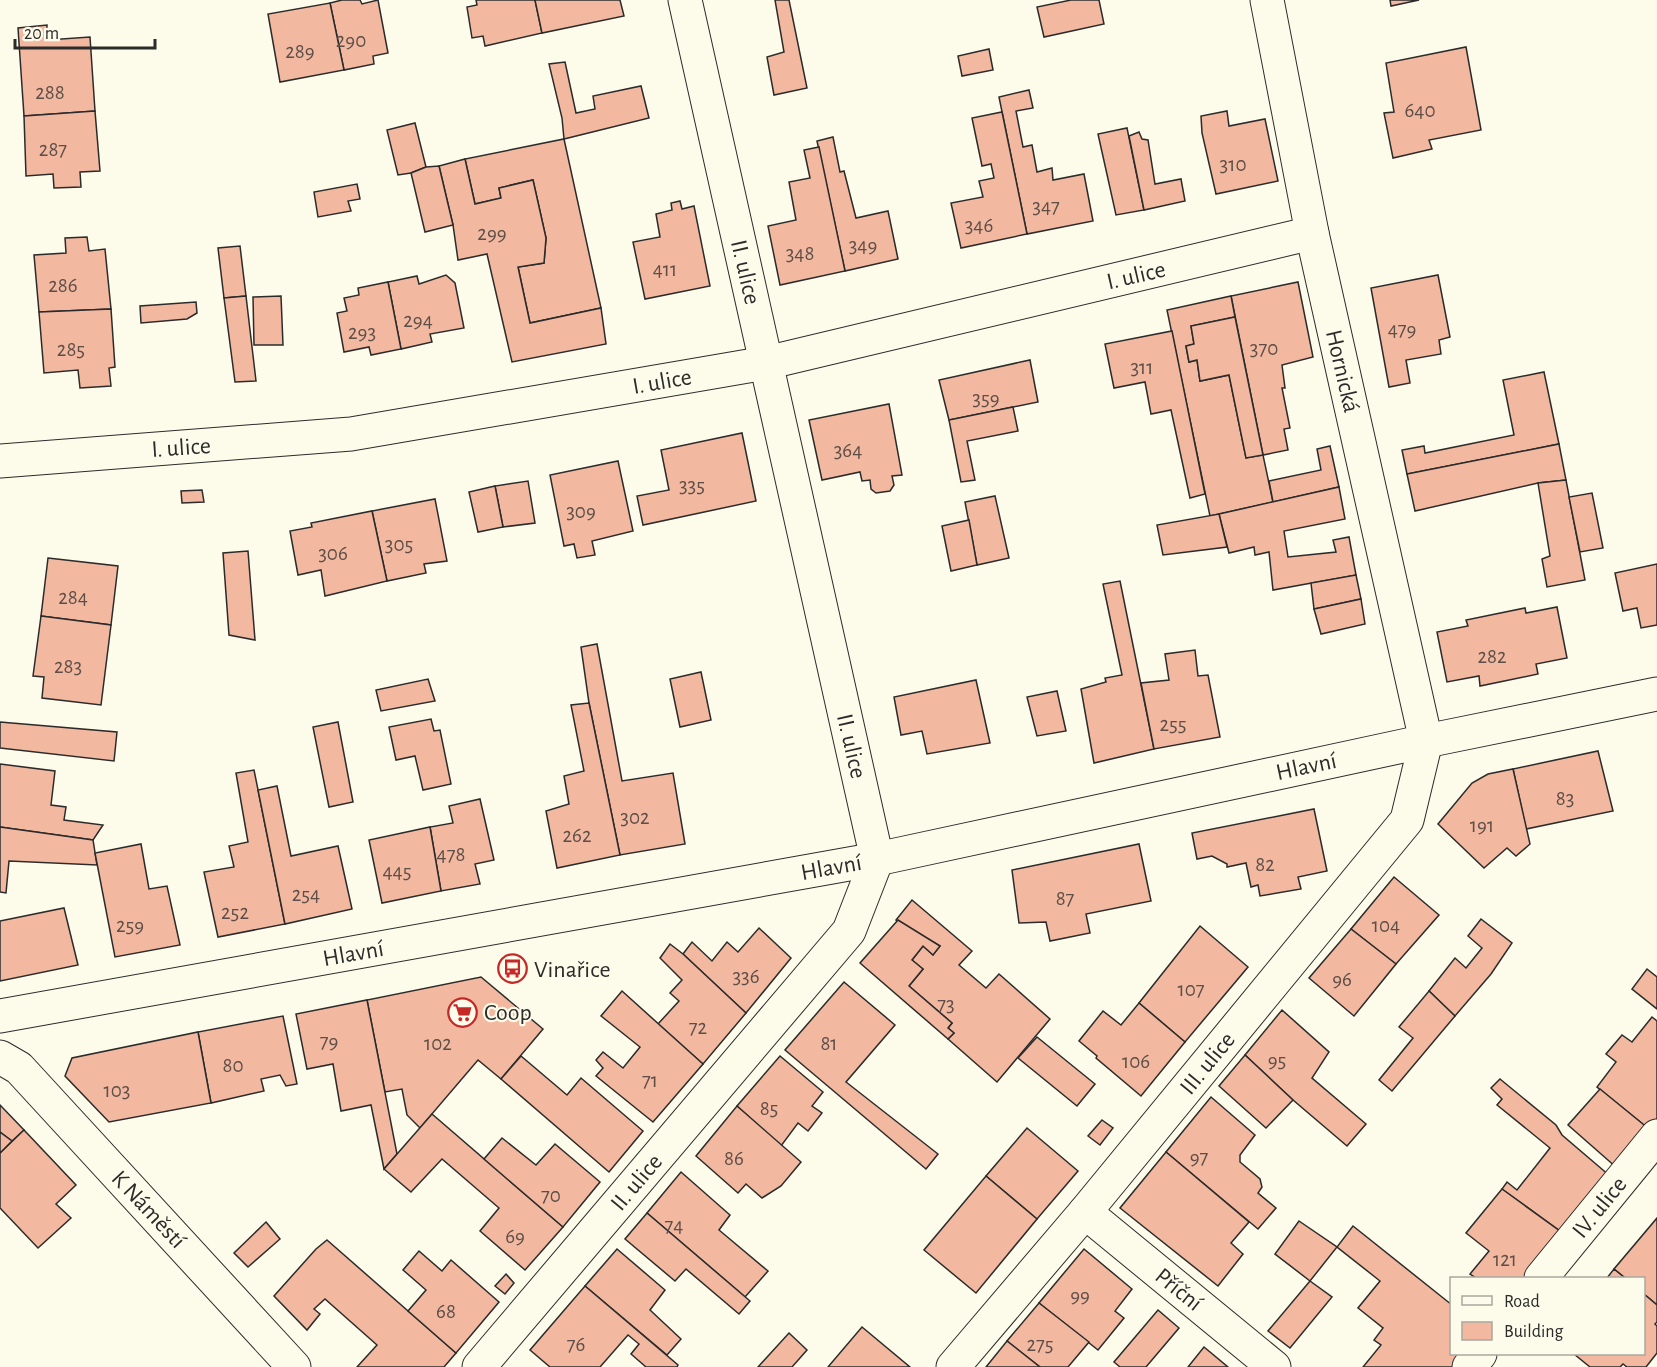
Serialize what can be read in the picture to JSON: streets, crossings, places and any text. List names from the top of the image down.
{
  "streets": {
    "street": [
      "II. ulice",
      "I. ulice",
      "Hornická",
      "Hlavní",
      "III. ulice",
      "IV. ulice",
      "K Náměstí",
      "Příční"
    ]
  },
  "crossings": [
    ["II. ulice", "I. ulice"],
    ["II. ulice", "Hlavní"],
    ["I. ulice", "Hornická"],
    ["Hornická", "Hlavní"],
    ["Hornická", "III. ulice"],
    ["Hlavní", "III. ulice"],
    ["III. ulice", "Příční"]
  ],
  "places": {
    "bus stop": ["Vinařice"],
    "supermarket": ["Coop"]
  },
  "house_numbers": [
    "290",
    "289",
    "288",
    "640",
    "287",
    "310",
    "347",
    "346",
    "299",
    "349",
    "348",
    "411",
    "286",
    "294",
    "479",
    "293",
    "370",
    "285",
    "311",
    "359",
    "364",
    "335",
    "309",
    "305",
    "306",
    "284",
    "282",
    "283",
    "255",
    "83",
    "302",
    "191",
    "262",
    "478",
    "82",
    "445",
    "254",
    "87",
    "252",
    "259",
    "104",
    "336",
    "96",
    "107",
    "73",
    "72",
    "79",
    "102",
    "81",
    "95",
    "106",
    "80",
    "71",
    "103",
    "85",
    "97",
    "86",
    "70",
    "74",
    "69",
    "121",
    "99",
    "68",
    "76",
    "275"
  ],
  "legend": ["Road", "Building"],
  "scale_bar": "20 m"
}
